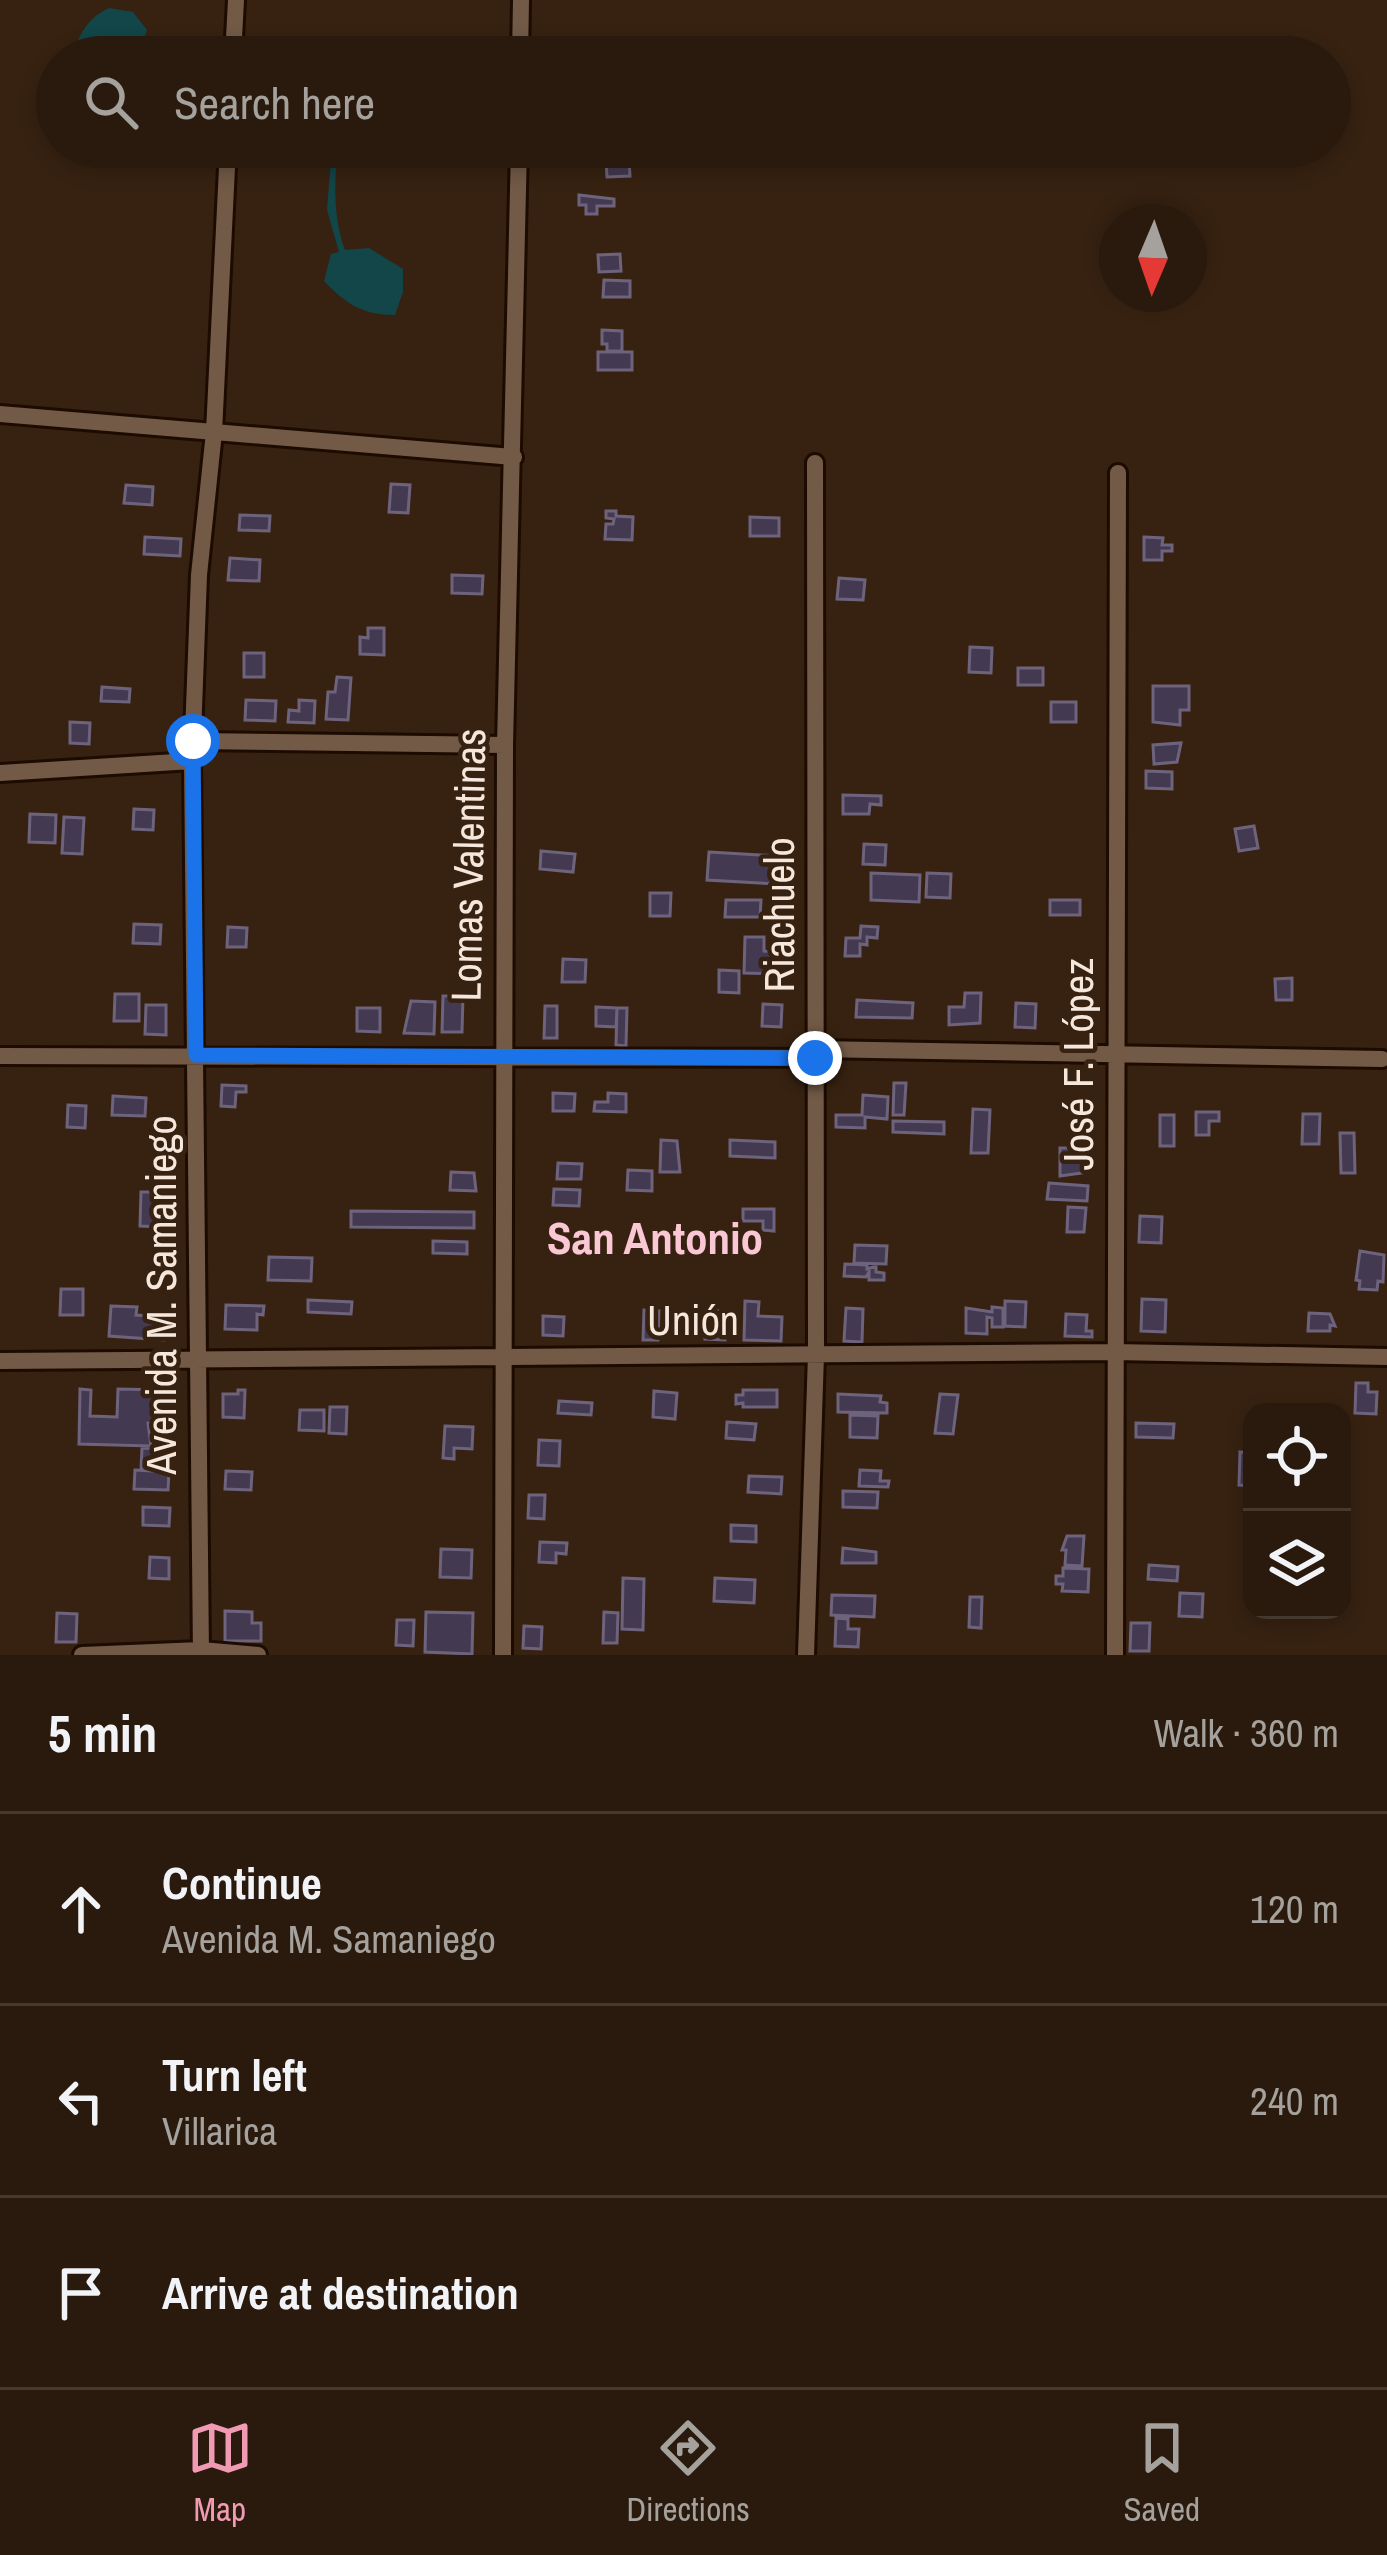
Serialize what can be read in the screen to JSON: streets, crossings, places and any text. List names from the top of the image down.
{
  "streets": {
    "street": [
      "Lomas Valentinas",
      "Riachuelo",
      "José F. López",
      "Avenida M. Samaniego",
      "Unión"
    ]
  },
  "crossings": [
    ["Lomas Valentinas", "Unión"],
    ["Riachuelo", "Unión"],
    ["José F. López", "Unión"],
    ["Avenida M. Samaniego", "Unión"]
  ],
  "districts": ["San Antonio"],
  "north": "bottom",
  "page": {
    "search": "Search here",
    "heading": ["5 min", "Walk · 360 m"],
    "list": [
      ["Continue", "Avenida M. Samaniego", "120 m"],
      ["Turn left", "Villarica", "240 m"],
      "Arrive at destination"
    ],
    "nav": ["Map", "Directions", "Saved"]
  }
}
